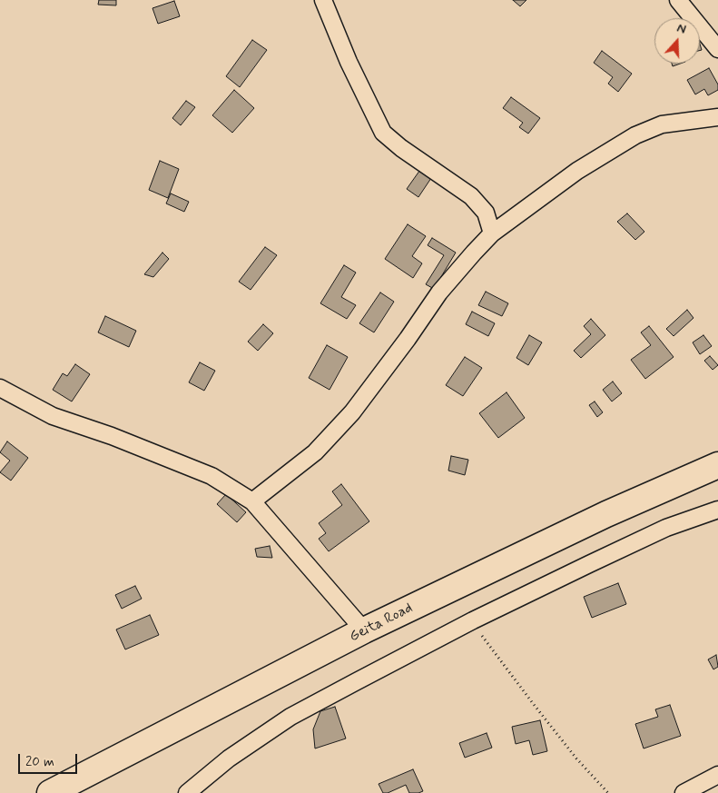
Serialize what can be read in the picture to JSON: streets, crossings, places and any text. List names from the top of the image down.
{
  "streets": {
    "highway": ["Geita Road"]
  },
  "scale_bar": "20 m",
  "north": "top"
}
